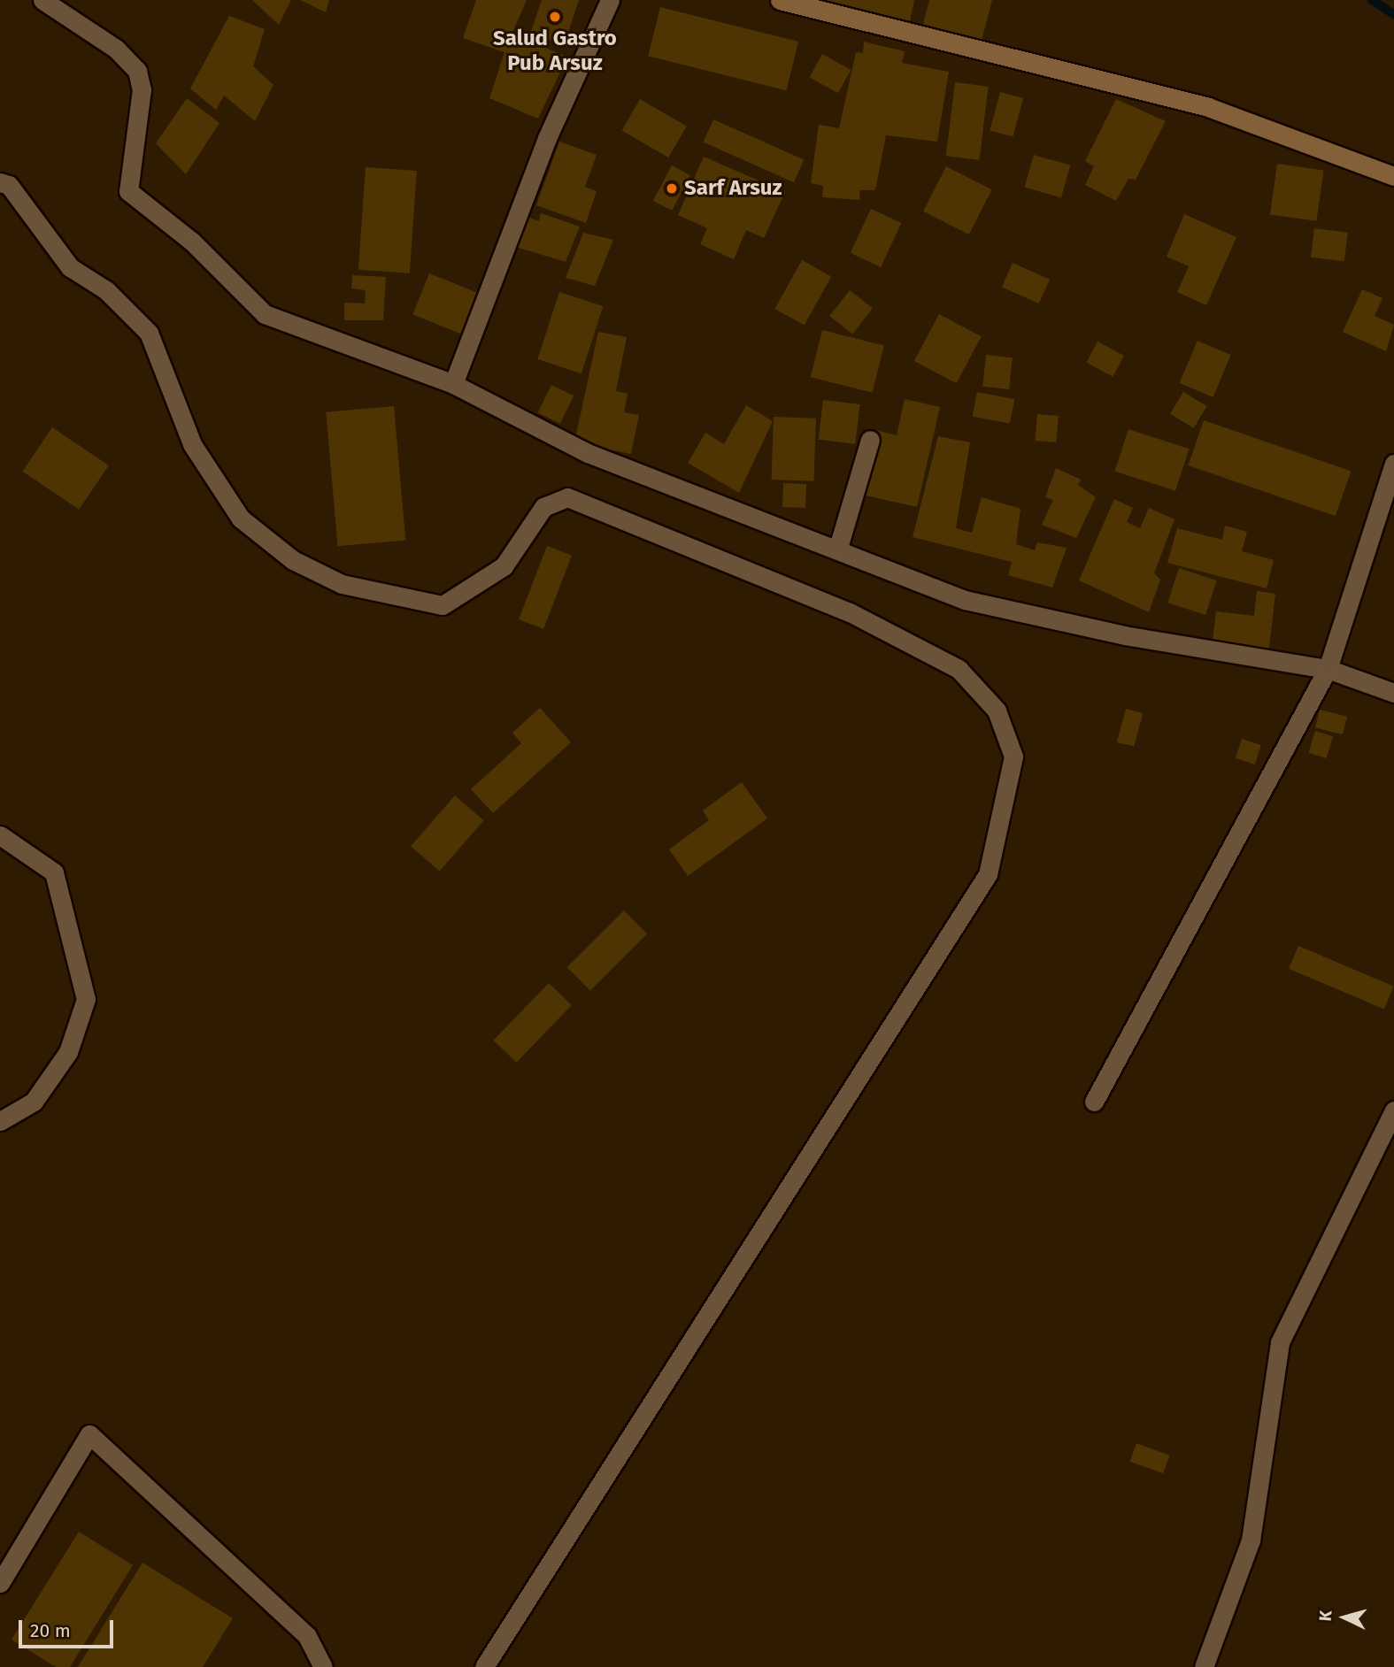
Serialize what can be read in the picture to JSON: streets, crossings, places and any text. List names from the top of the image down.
{
  "places": ["Salud Gastro Pub Arsuz", "Sarf Arsuz"],
  "scale_bar": "20 m",
  "north": "left"
}
